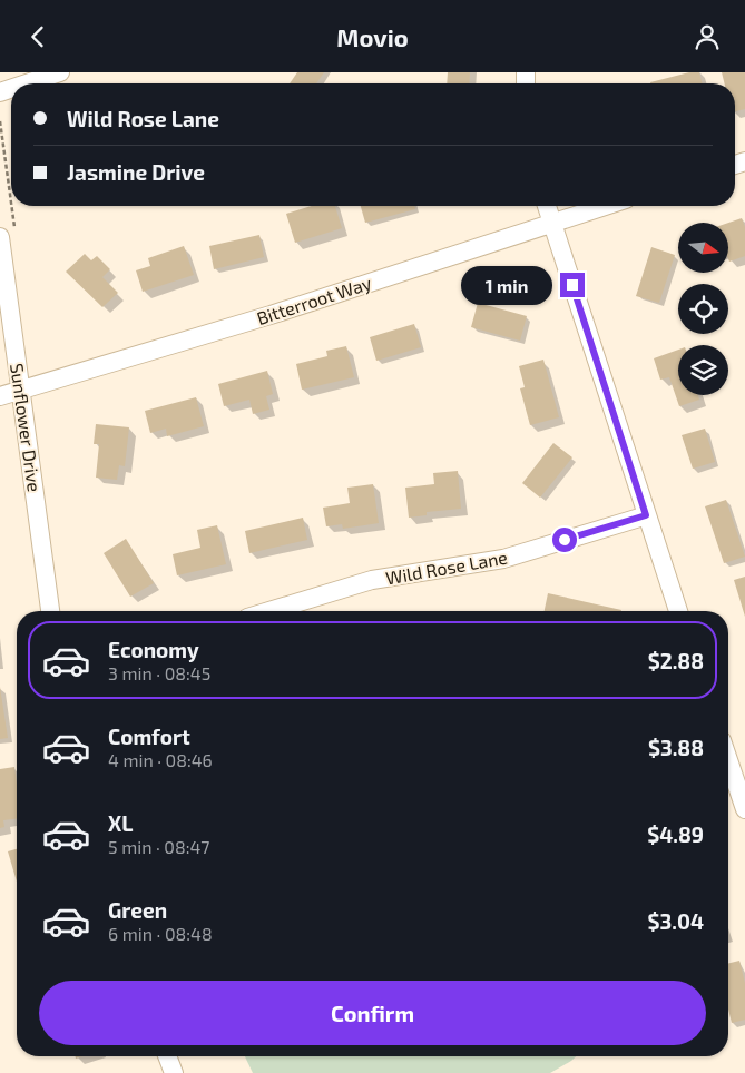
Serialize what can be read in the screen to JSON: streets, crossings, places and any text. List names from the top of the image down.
{
  "streets": {
    "street": ["Bitterroot Way", "Sunflower Drive", "Wild Rose Lane"]
  },
  "crossings": [
    ["Bitterroot Way", "Sunflower Drive"]
  ],
  "north": "right",
  "page": {
    "header": "Movio",
    "banner": ["Wild Rose Lane", "Jasmine Drive"],
    "bubble": "1 min",
    "list": [
      {
        "name": "Economy",
        "note": "3 min · 08:45",
        "value": "$2.88"
      },
      {
        "name": "Comfort",
        "note": "4 min · 08:46",
        "value": "$3.88"
      },
      {
        "name": "XL",
        "note": "5 min · 08:47",
        "value": "$4.89"
      },
      {
        "name": "Green",
        "note": "6 min · 08:48",
        "value": "$3.04"
      }
    ],
    "buttons": "Confirm"
  }
}
